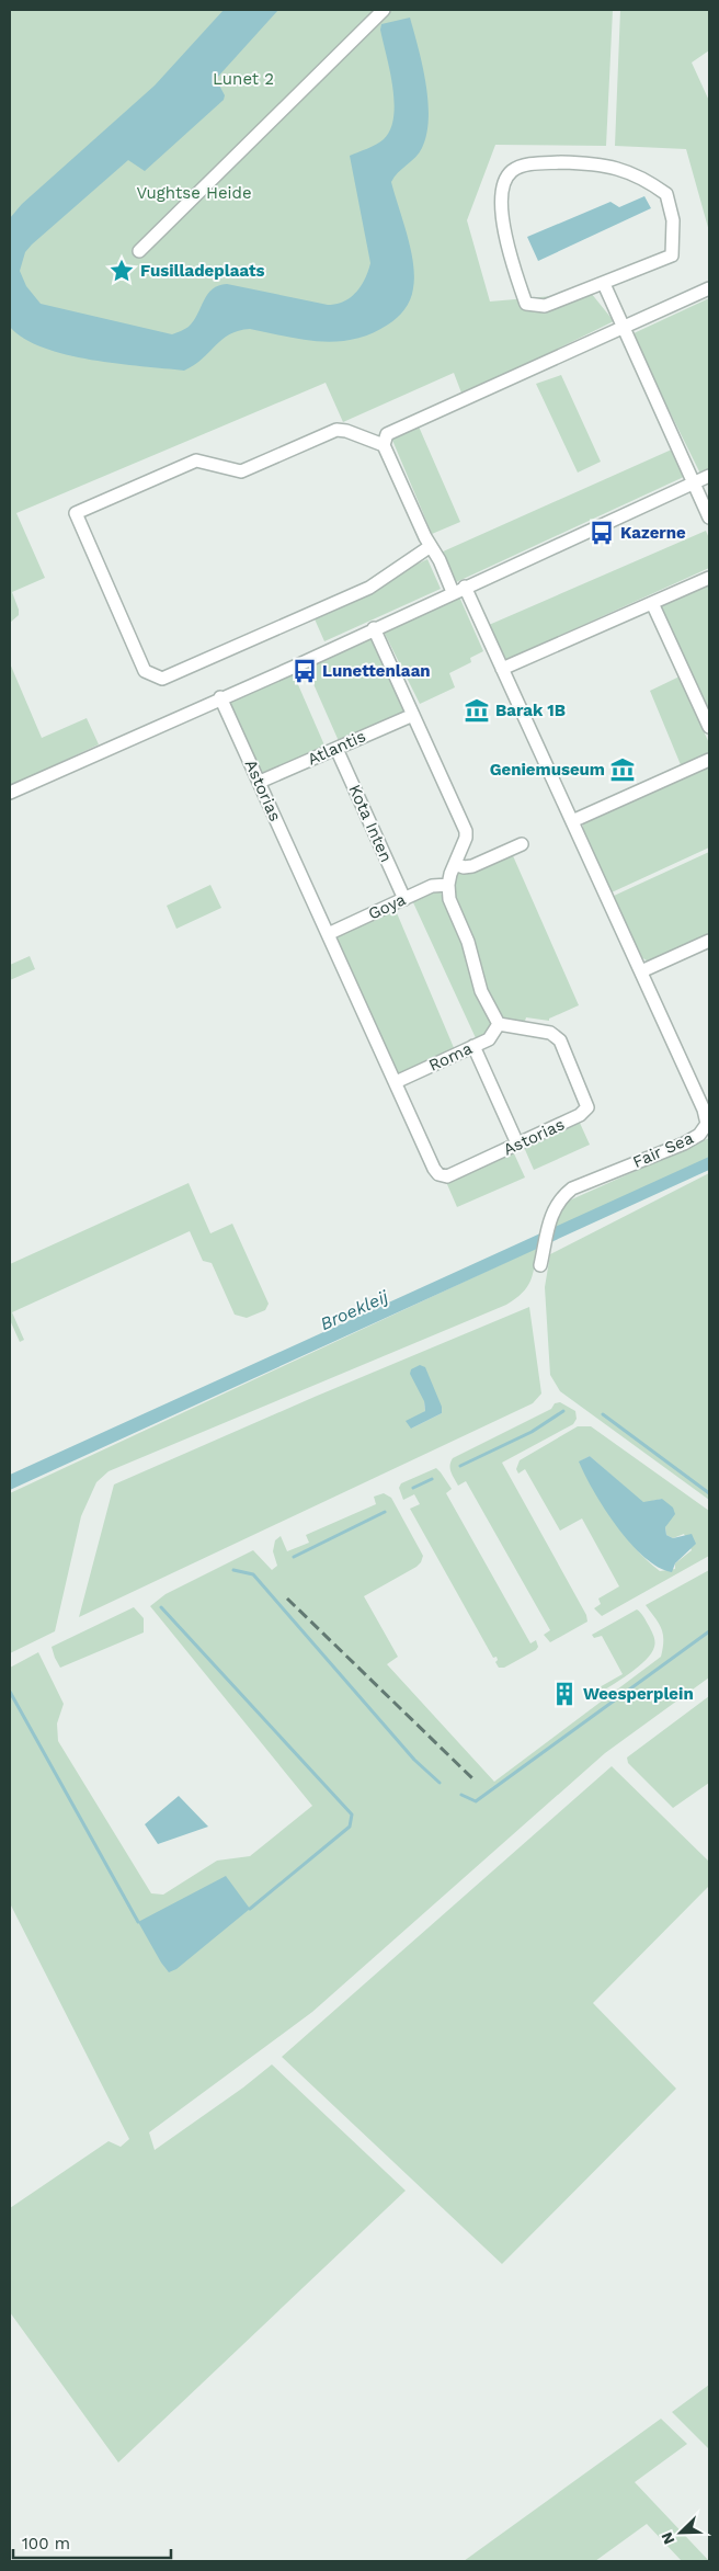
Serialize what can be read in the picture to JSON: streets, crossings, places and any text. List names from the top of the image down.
{
  "streets": {
    "street": [
      "Atlantis",
      "Astorias",
      "Kota Inten",
      "Goya",
      "Roma",
      "Fair Sea"
    ]
  },
  "crossings": [
    ["Atlantis", "Astorias"],
    ["Atlantis", "Kota Inten"],
    ["Astorias", "Goya"],
    ["Astorias", "Roma"],
    ["Kota Inten", "Goya"]
  ],
  "water": ["Broekleij"],
  "parks": ["Lunet 2", "Vughtse Heide"],
  "places": {
    "place": ["Fusilladeplaats"],
    "bus stop": ["Kazerne", "Lunettenlaan"],
    "museum": ["Barak 1B", "Geniemuseum"],
    "building": ["Weesperplein"]
  },
  "scale_bar": "100 m",
  "north": "bottom left"
}
